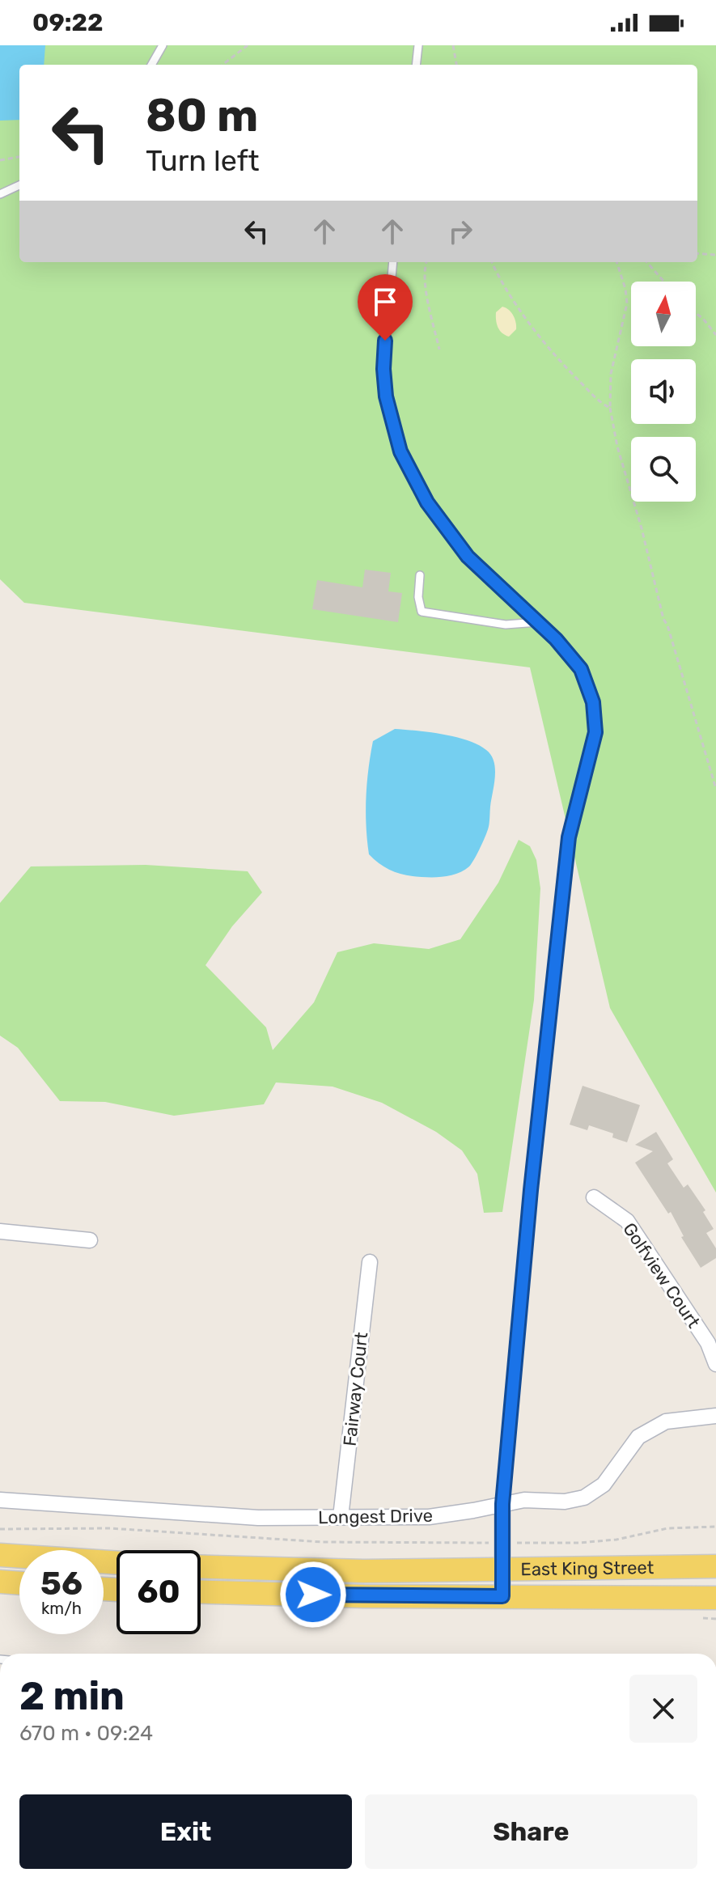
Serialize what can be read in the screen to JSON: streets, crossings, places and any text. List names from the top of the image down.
{
  "streets": {
    "main road": ["East King Street"],
    "street": ["Golfview Court", "Fairway Court", "Longest Drive"]
  },
  "crossings": [
    ["Fairway Court", "Longest Drive"]
  ],
  "north": "top",
  "page": {
    "status": "09:22",
    "turn": ["80 m", "Turn left"],
    "speed": "56 km/h",
    "limit": "60",
    "heading": ["2 min", "670 m · 09:24"],
    "buttons": ["Exit", "Share"]
  }
}
